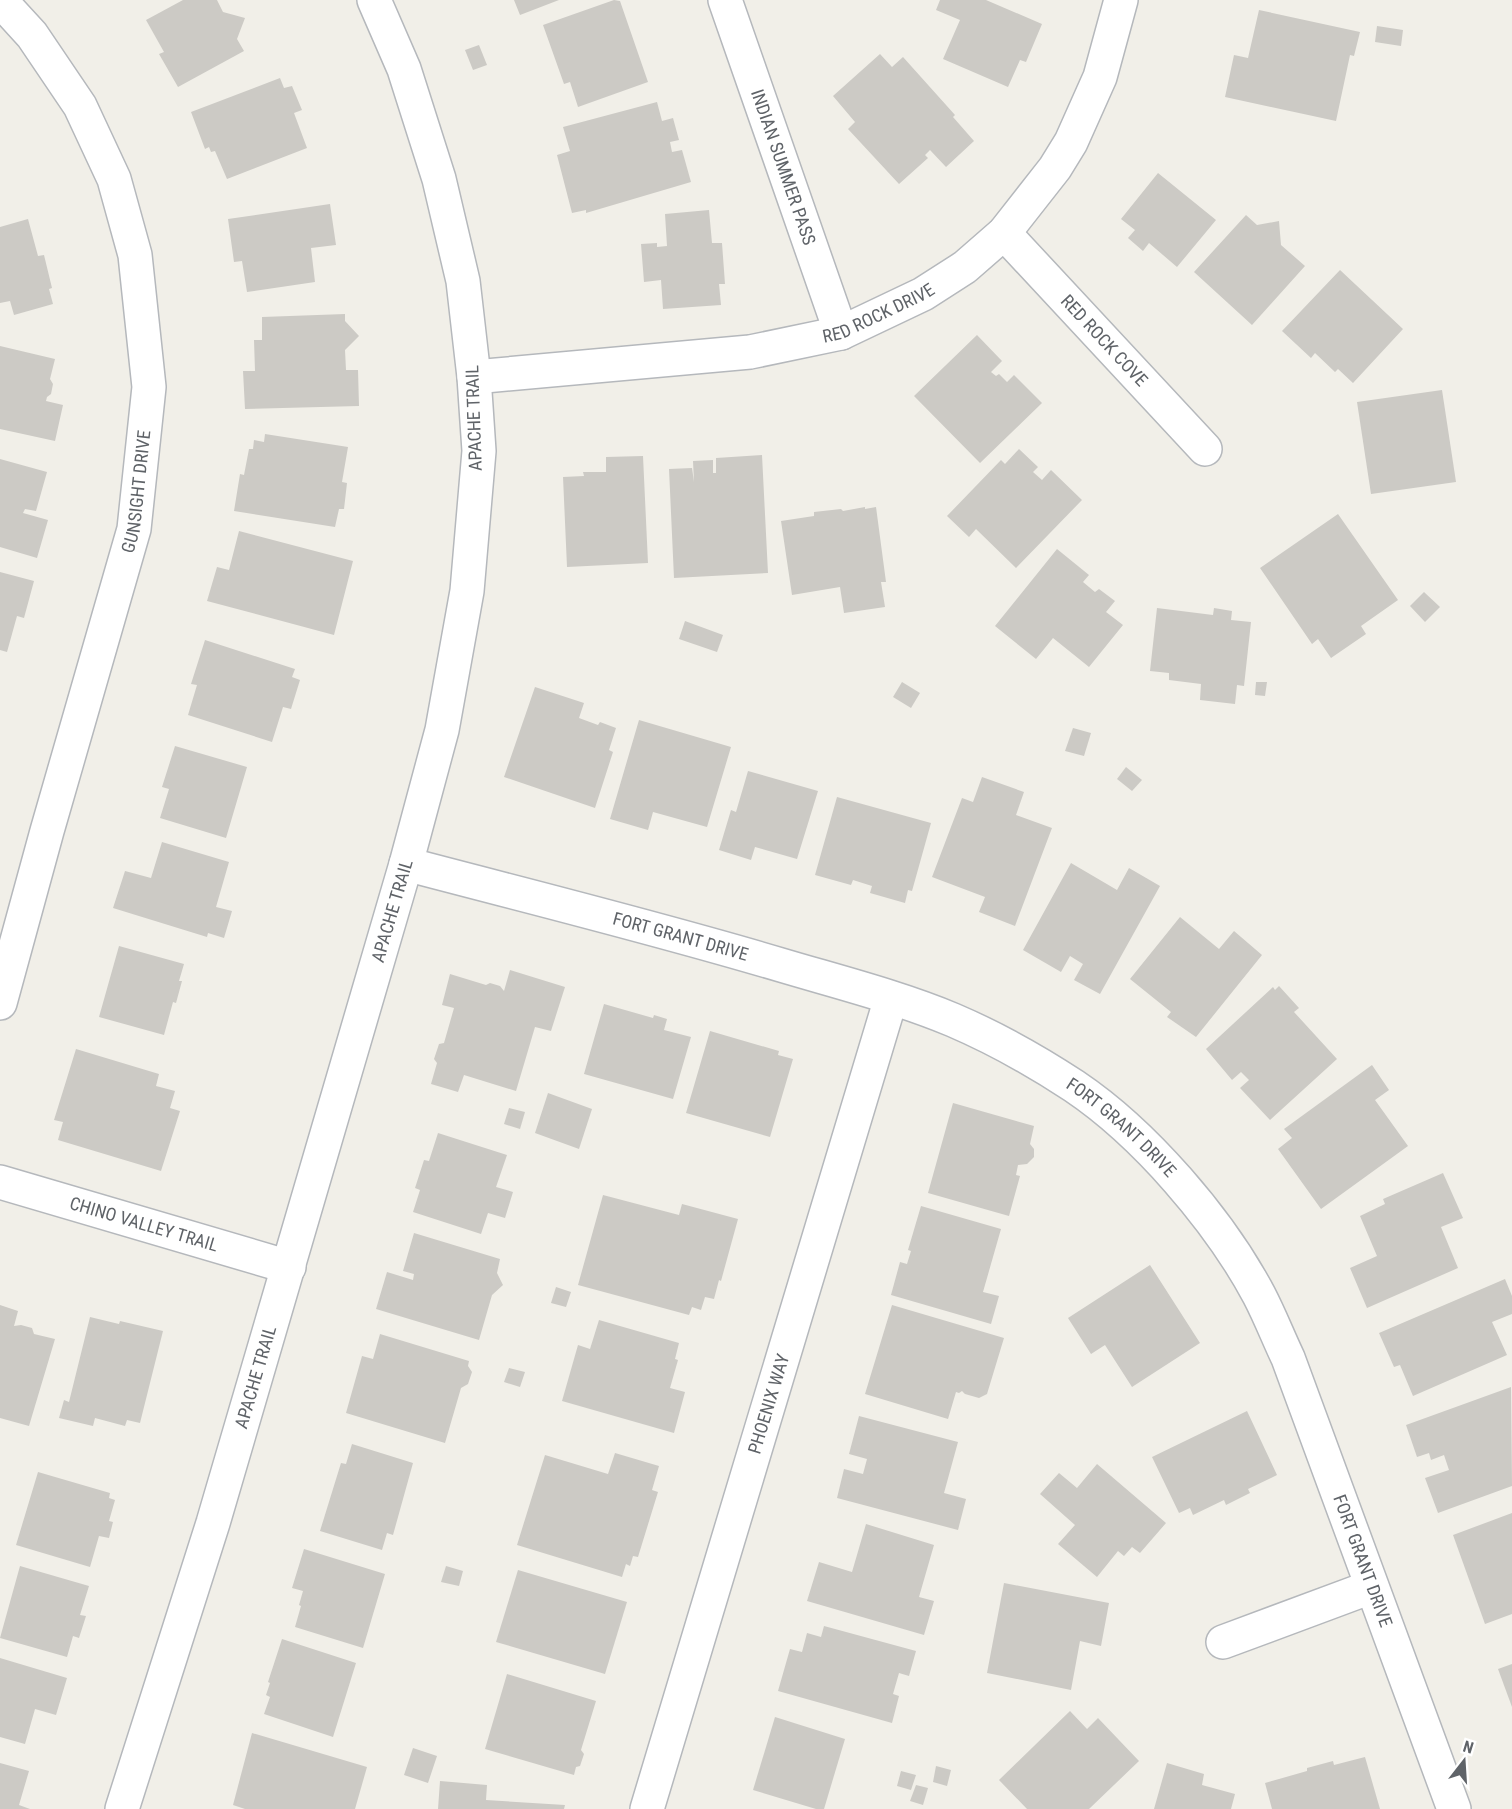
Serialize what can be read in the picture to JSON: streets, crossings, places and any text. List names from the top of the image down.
{
  "streets": {
    "street": [
      "INDIAN SUMMER PASS",
      "RED ROCK DRIVE",
      "RED ROCK COVE",
      "APACHE TRAIL",
      "GUNSIGHT DRIVE",
      "FORT GRANT DRIVE",
      "CHINO VALLEY TRAIL",
      "PHOENIX WAY"
    ]
  },
  "crossings": [
    ["INDIAN SUMMER PASS", "RED ROCK DRIVE"],
    ["RED ROCK DRIVE", "RED ROCK COVE"],
    ["RED ROCK DRIVE", "APACHE TRAIL"],
    ["APACHE TRAIL", "FORT GRANT DRIVE"],
    ["APACHE TRAIL", "CHINO VALLEY TRAIL"],
    ["FORT GRANT DRIVE", "PHOENIX WAY"]
  ],
  "north": "top"
}
